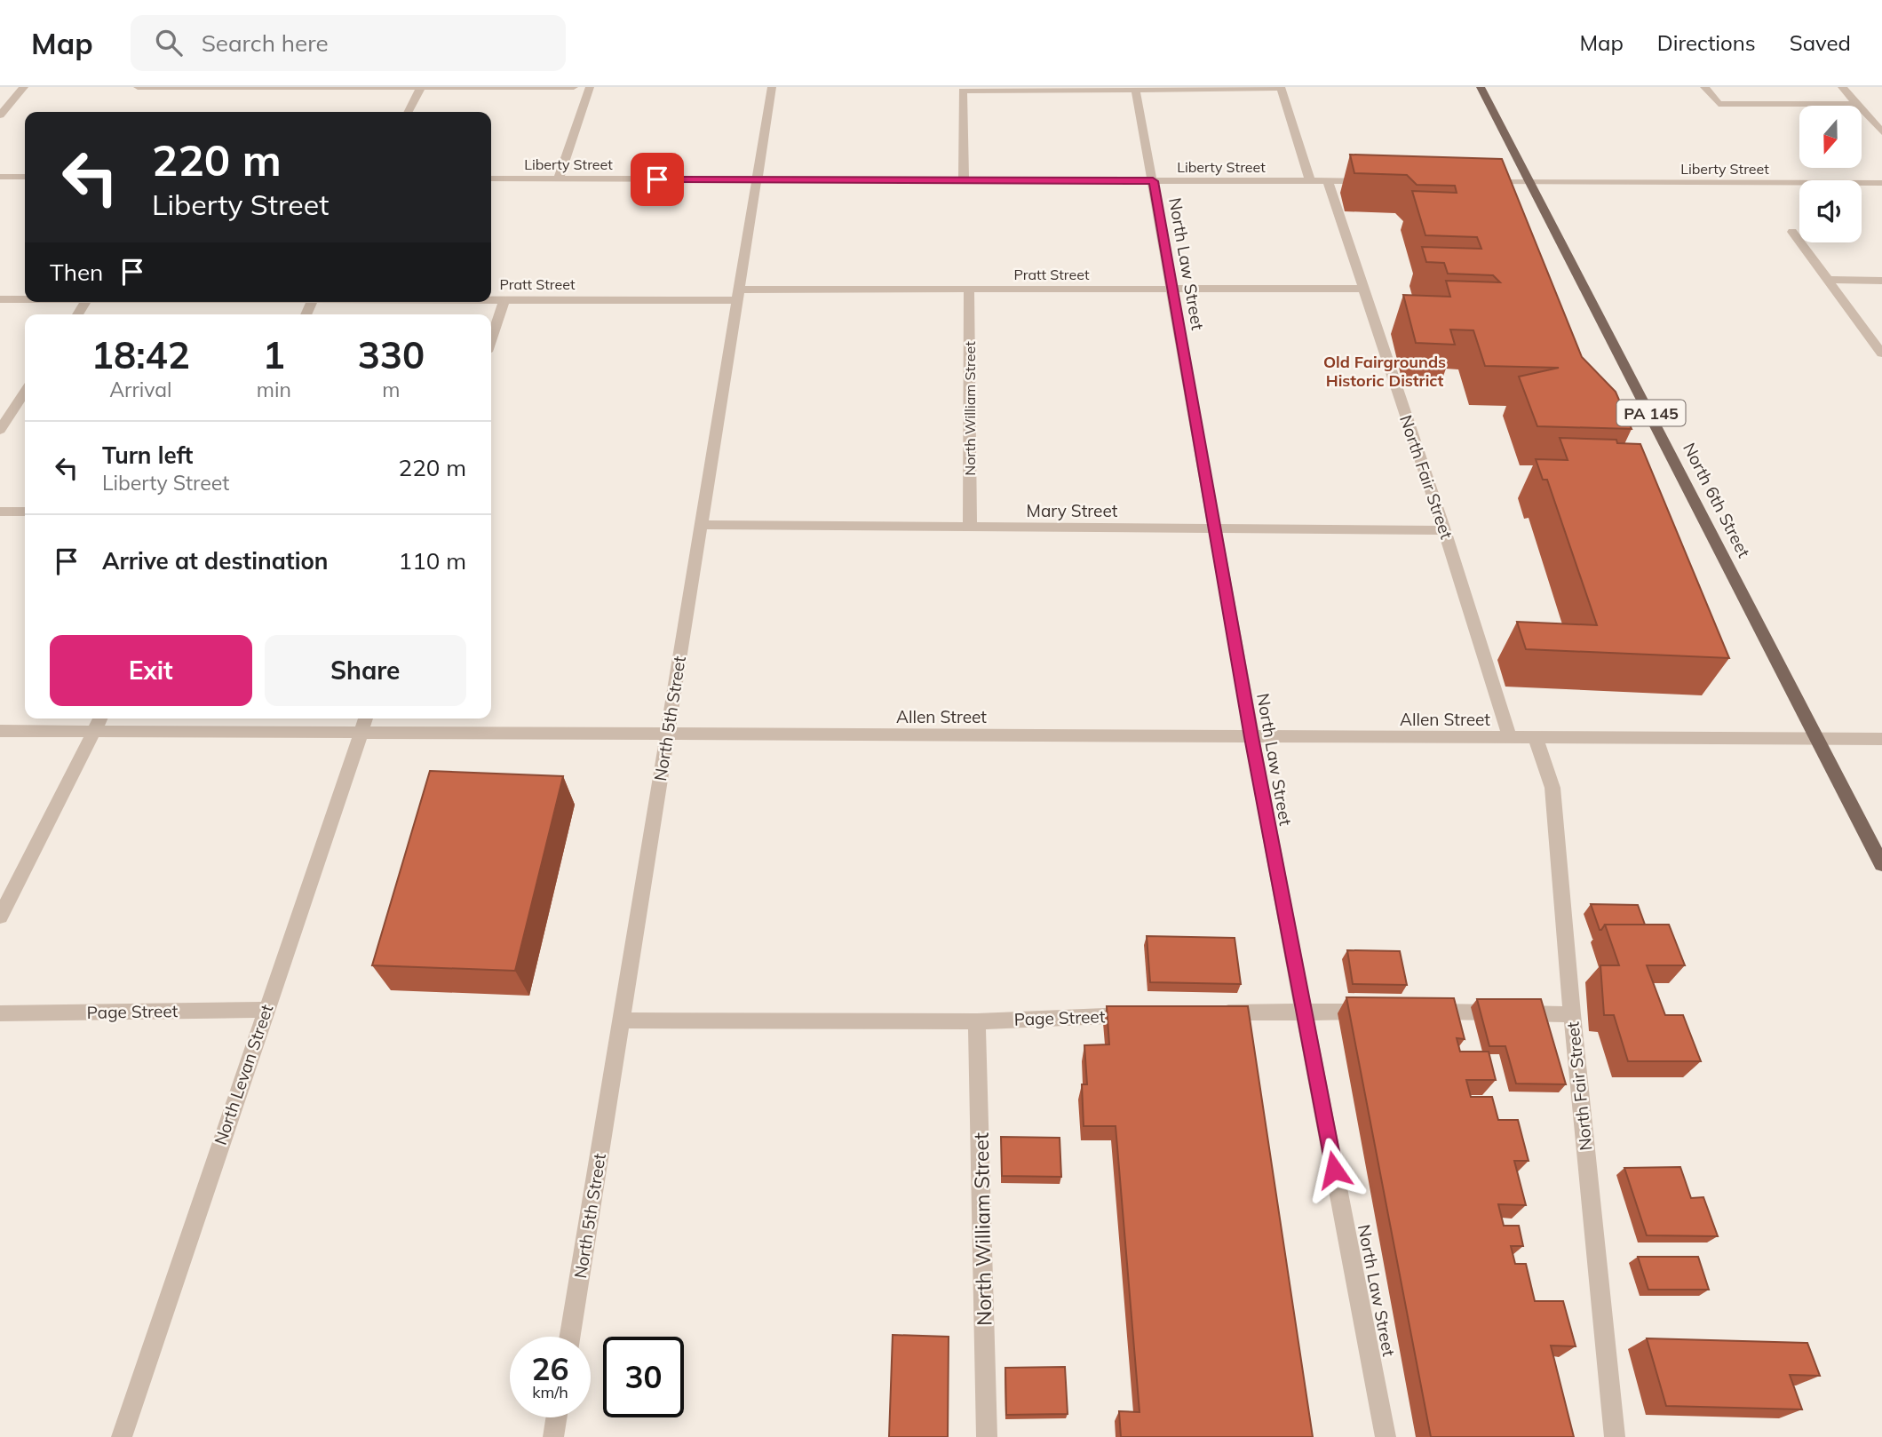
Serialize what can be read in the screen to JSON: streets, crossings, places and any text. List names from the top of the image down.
{
  "streets": {
    "main road": ["PA 145", "North 6th Street"],
    "street": [
      "Liberty Street",
      "North Law Street",
      "Pratt Street",
      "North William Street",
      "North Fair Street",
      "Mary Street",
      "Allen Street",
      "North 5th Street",
      "Page Street",
      "North Levan Street"
    ]
  },
  "crossings": [
    ["Liberty Street", "North Law Street"],
    ["Liberty Street", "North Fair Street"],
    ["Liberty Street", "North 6th Street"],
    ["Liberty Street", "North 5th Street"],
    ["North Law Street", "Pratt Street"],
    ["North Law Street", "Mary Street"],
    ["North Law Street", "Allen Street"],
    ["Pratt Street", "North William Street"],
    ["Pratt Street", "North Fair Street"],
    ["Pratt Street", "North 5th Street"],
    ["North William Street", "Mary Street"],
    ["North William Street", "Page Street"],
    ["North Fair Street", "Mary Street"],
    ["North Fair Street", "Allen Street"],
    ["North 6th Street", "Allen Street"],
    ["Mary Street", "North 5th Street"],
    ["Allen Street", "North 5th Street"],
    ["Allen Street", "North Levan Street"],
    ["North 5th Street", "Page Street"],
    ["Page Street", "North Levan Street"]
  ],
  "districts": ["Old Fairgrounds Historic District"],
  "north": "bottom",
  "page": {
    "header": "Map",
    "search": "Search here",
    "nav": ["Map", "Directions", "Saved"],
    "turn": ["220 m", "Liberty Street"],
    "then": "Then",
    "eta": [
      "18:42",
      "Arrival",
      "1",
      "min",
      "330",
      "m"
    ],
    "list": [
      {
        "name": "Turn left",
        "note": "Liberty Street",
        "value": "220 m"
      },
      {
        "name": "Arrive at destination",
        "value": "110 m"
      }
    ],
    "buttons": ["Exit", "Share"],
    "speed": "26 km/h",
    "limit": "30"
  }
}
